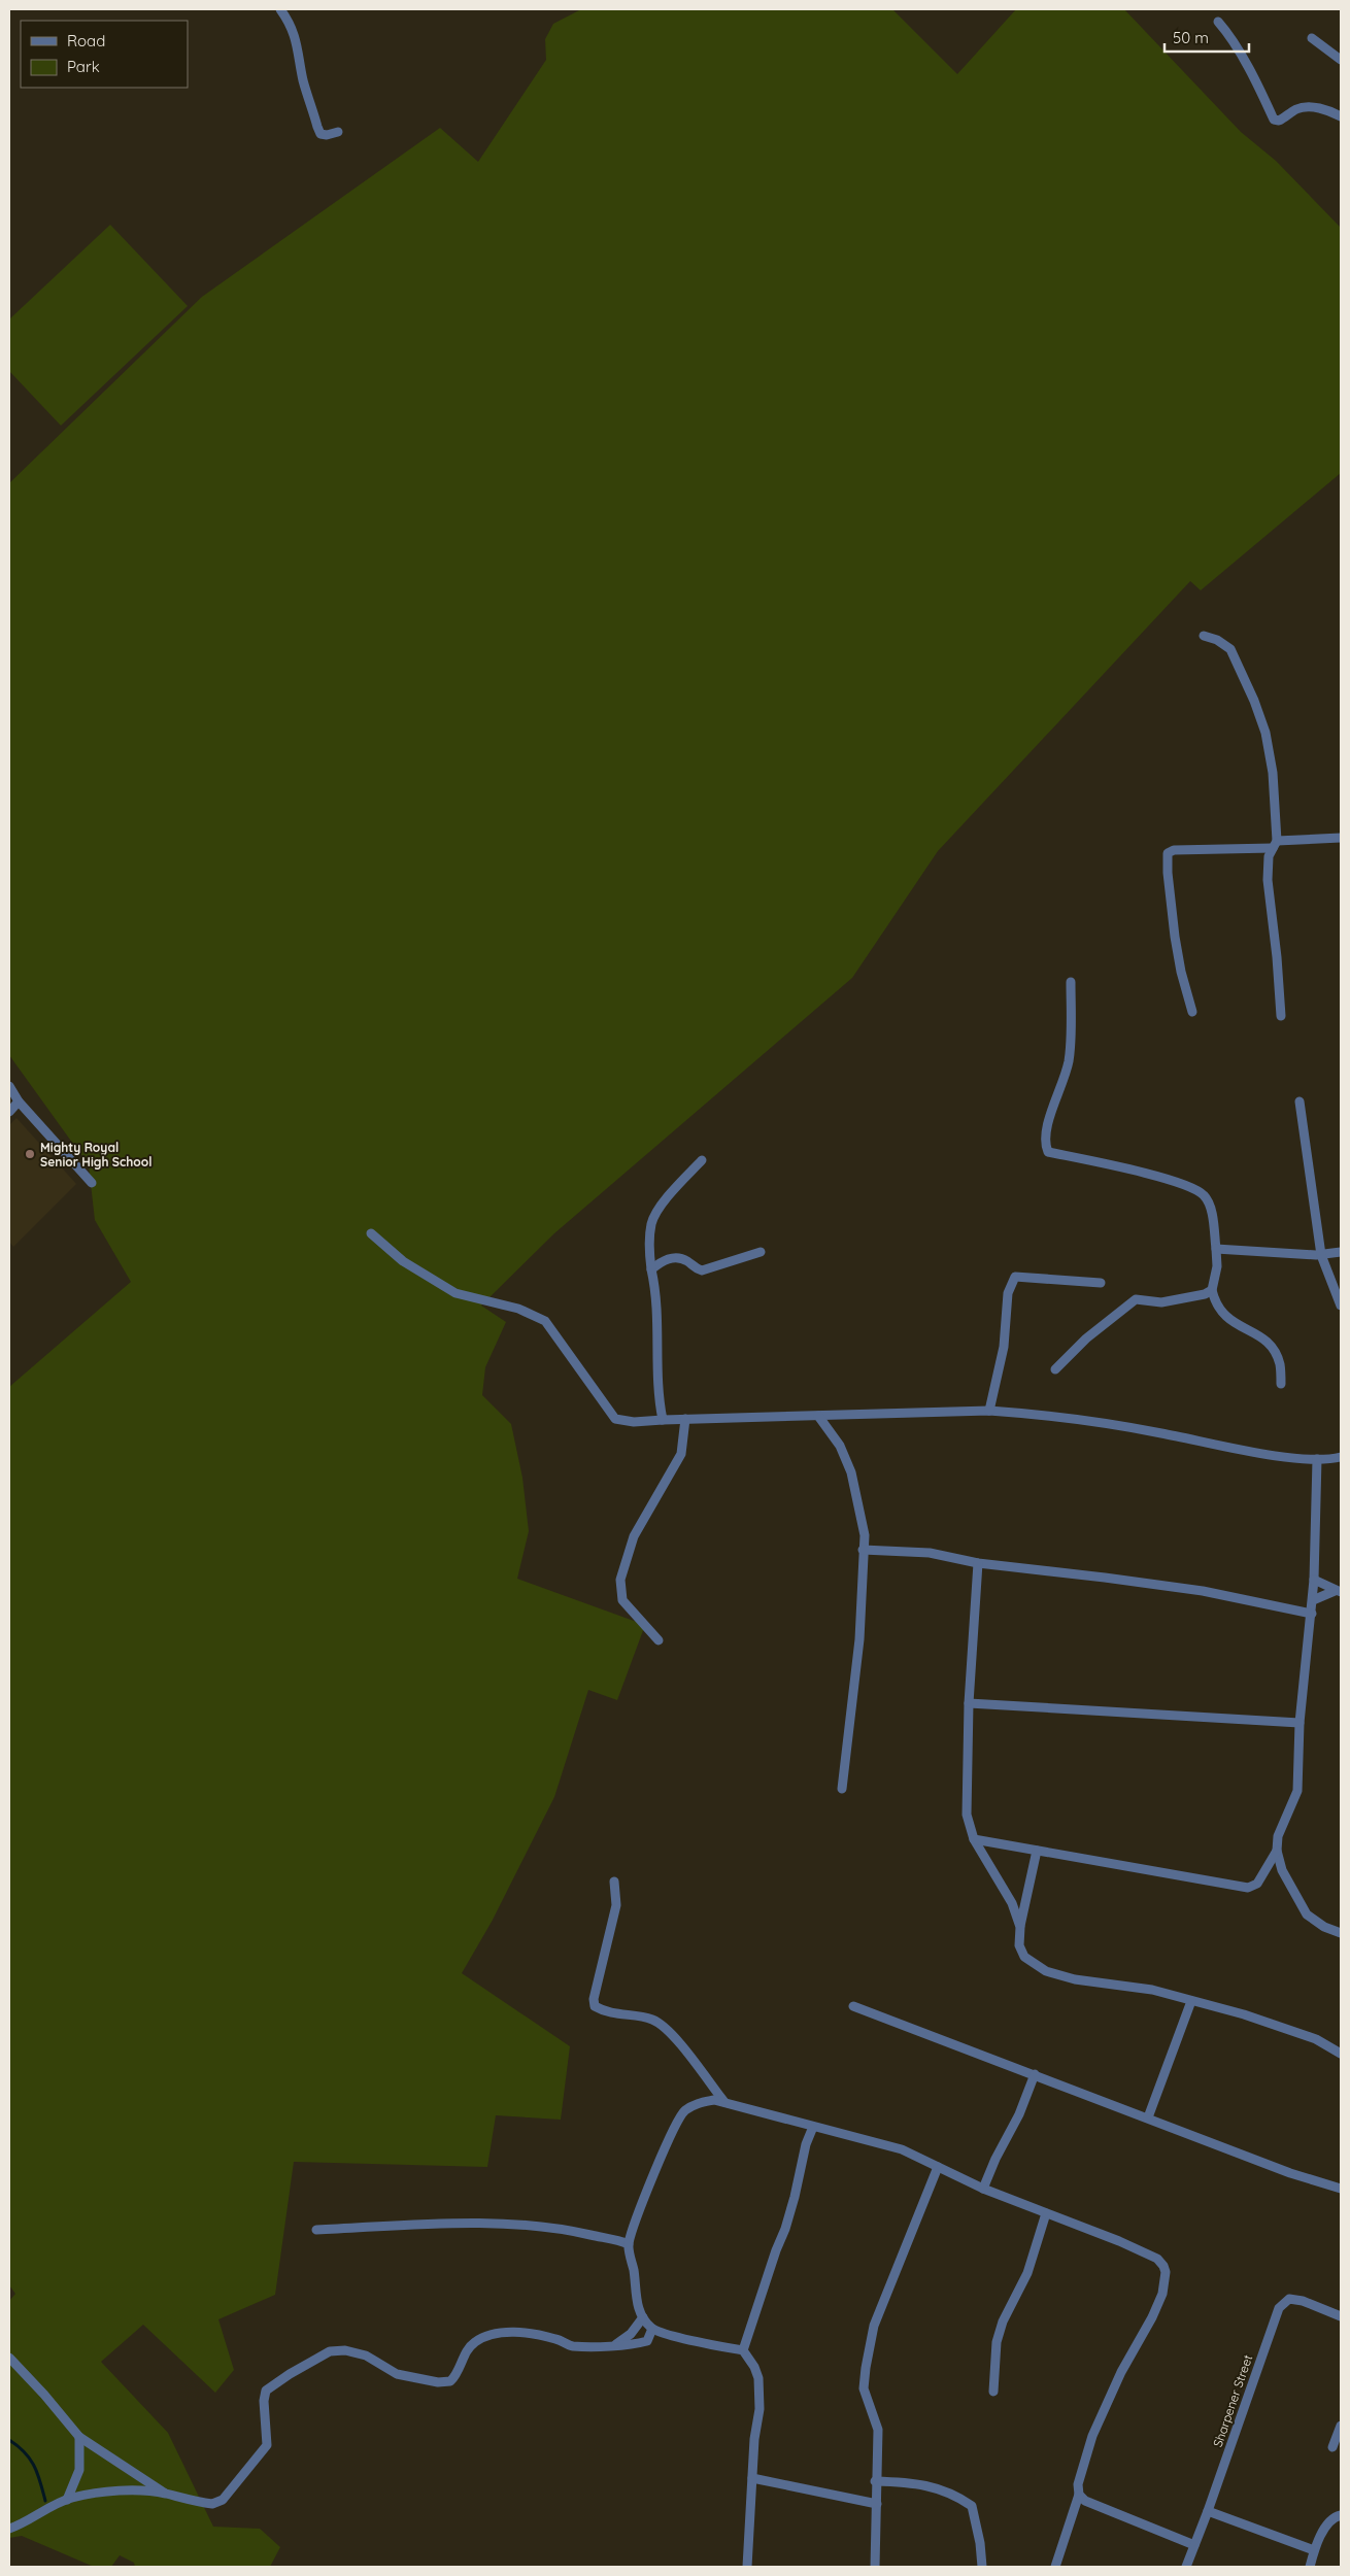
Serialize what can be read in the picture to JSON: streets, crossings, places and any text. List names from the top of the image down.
{
  "streets": {
    "street": ["Sharpener Street"]
  },
  "places": ["Mighty Royal Senior High School"],
  "legend": ["Road", "Park"],
  "scale_bar": "50 m"
}
